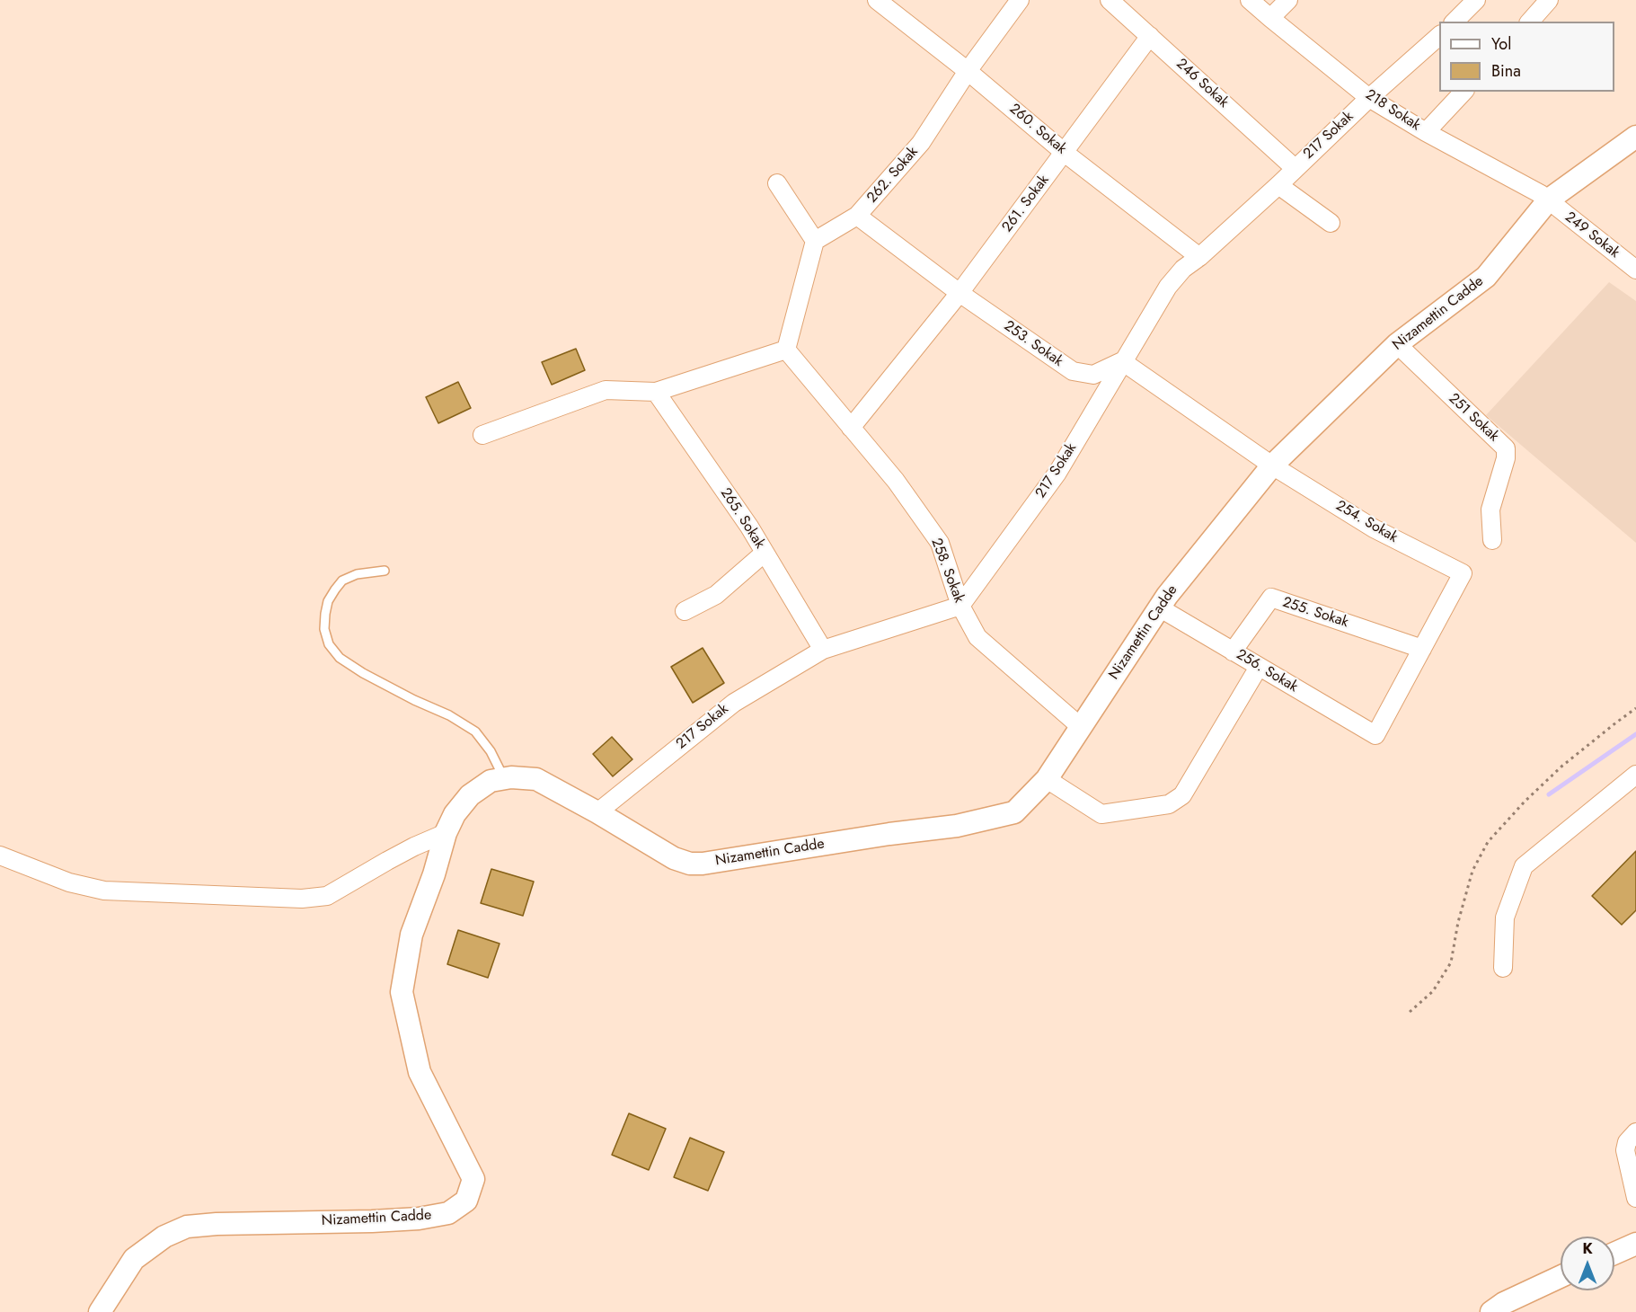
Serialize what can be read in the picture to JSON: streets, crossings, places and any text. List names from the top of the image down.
{
  "streets": {
    "street": [
      "246 Sokak",
      "218 Sokak",
      "260. Sokak",
      "217 Sokak",
      "262. Sokak",
      "261. Sokak",
      "249 Sokak",
      "Nizamettin Cadde",
      "253. Sokak",
      "251 Sokak",
      "265. Sokak",
      "254. Sokak",
      "258. Sokak",
      "255. Sokak",
      "256. Sokak"
    ]
  },
  "crossings": [
    ["246 Sokak", "217 Sokak"],
    ["246 Sokak", "261. Sokak"],
    ["218 Sokak", "217 Sokak"],
    ["218 Sokak", "249 Sokak"],
    ["218 Sokak", "Nizamettin Cadde"],
    ["260. Sokak", "217 Sokak"],
    ["260. Sokak", "262. Sokak"],
    ["260. Sokak", "261. Sokak"],
    ["217 Sokak", "Nizamettin Cadde"],
    ["217 Sokak", "253. Sokak"],
    ["217 Sokak", "265. Sokak"],
    ["217 Sokak", "258. Sokak"],
    ["262. Sokak", "253. Sokak"],
    ["261. Sokak", "253. Sokak"],
    ["261. Sokak", "258. Sokak"],
    ["249 Sokak", "Nizamettin Cadde"],
    ["Nizamettin Cadde", "251 Sokak"],
    ["Nizamettin Cadde", "254. Sokak"],
    ["Nizamettin Cadde", "258. Sokak"],
    ["Nizamettin Cadde", "256. Sokak"],
    ["254. Sokak", "255. Sokak"],
    ["254. Sokak", "256. Sokak"],
    ["255. Sokak", "256. Sokak"]
  ],
  "legend": ["Yol", "Bina"],
  "north": "top"
}
